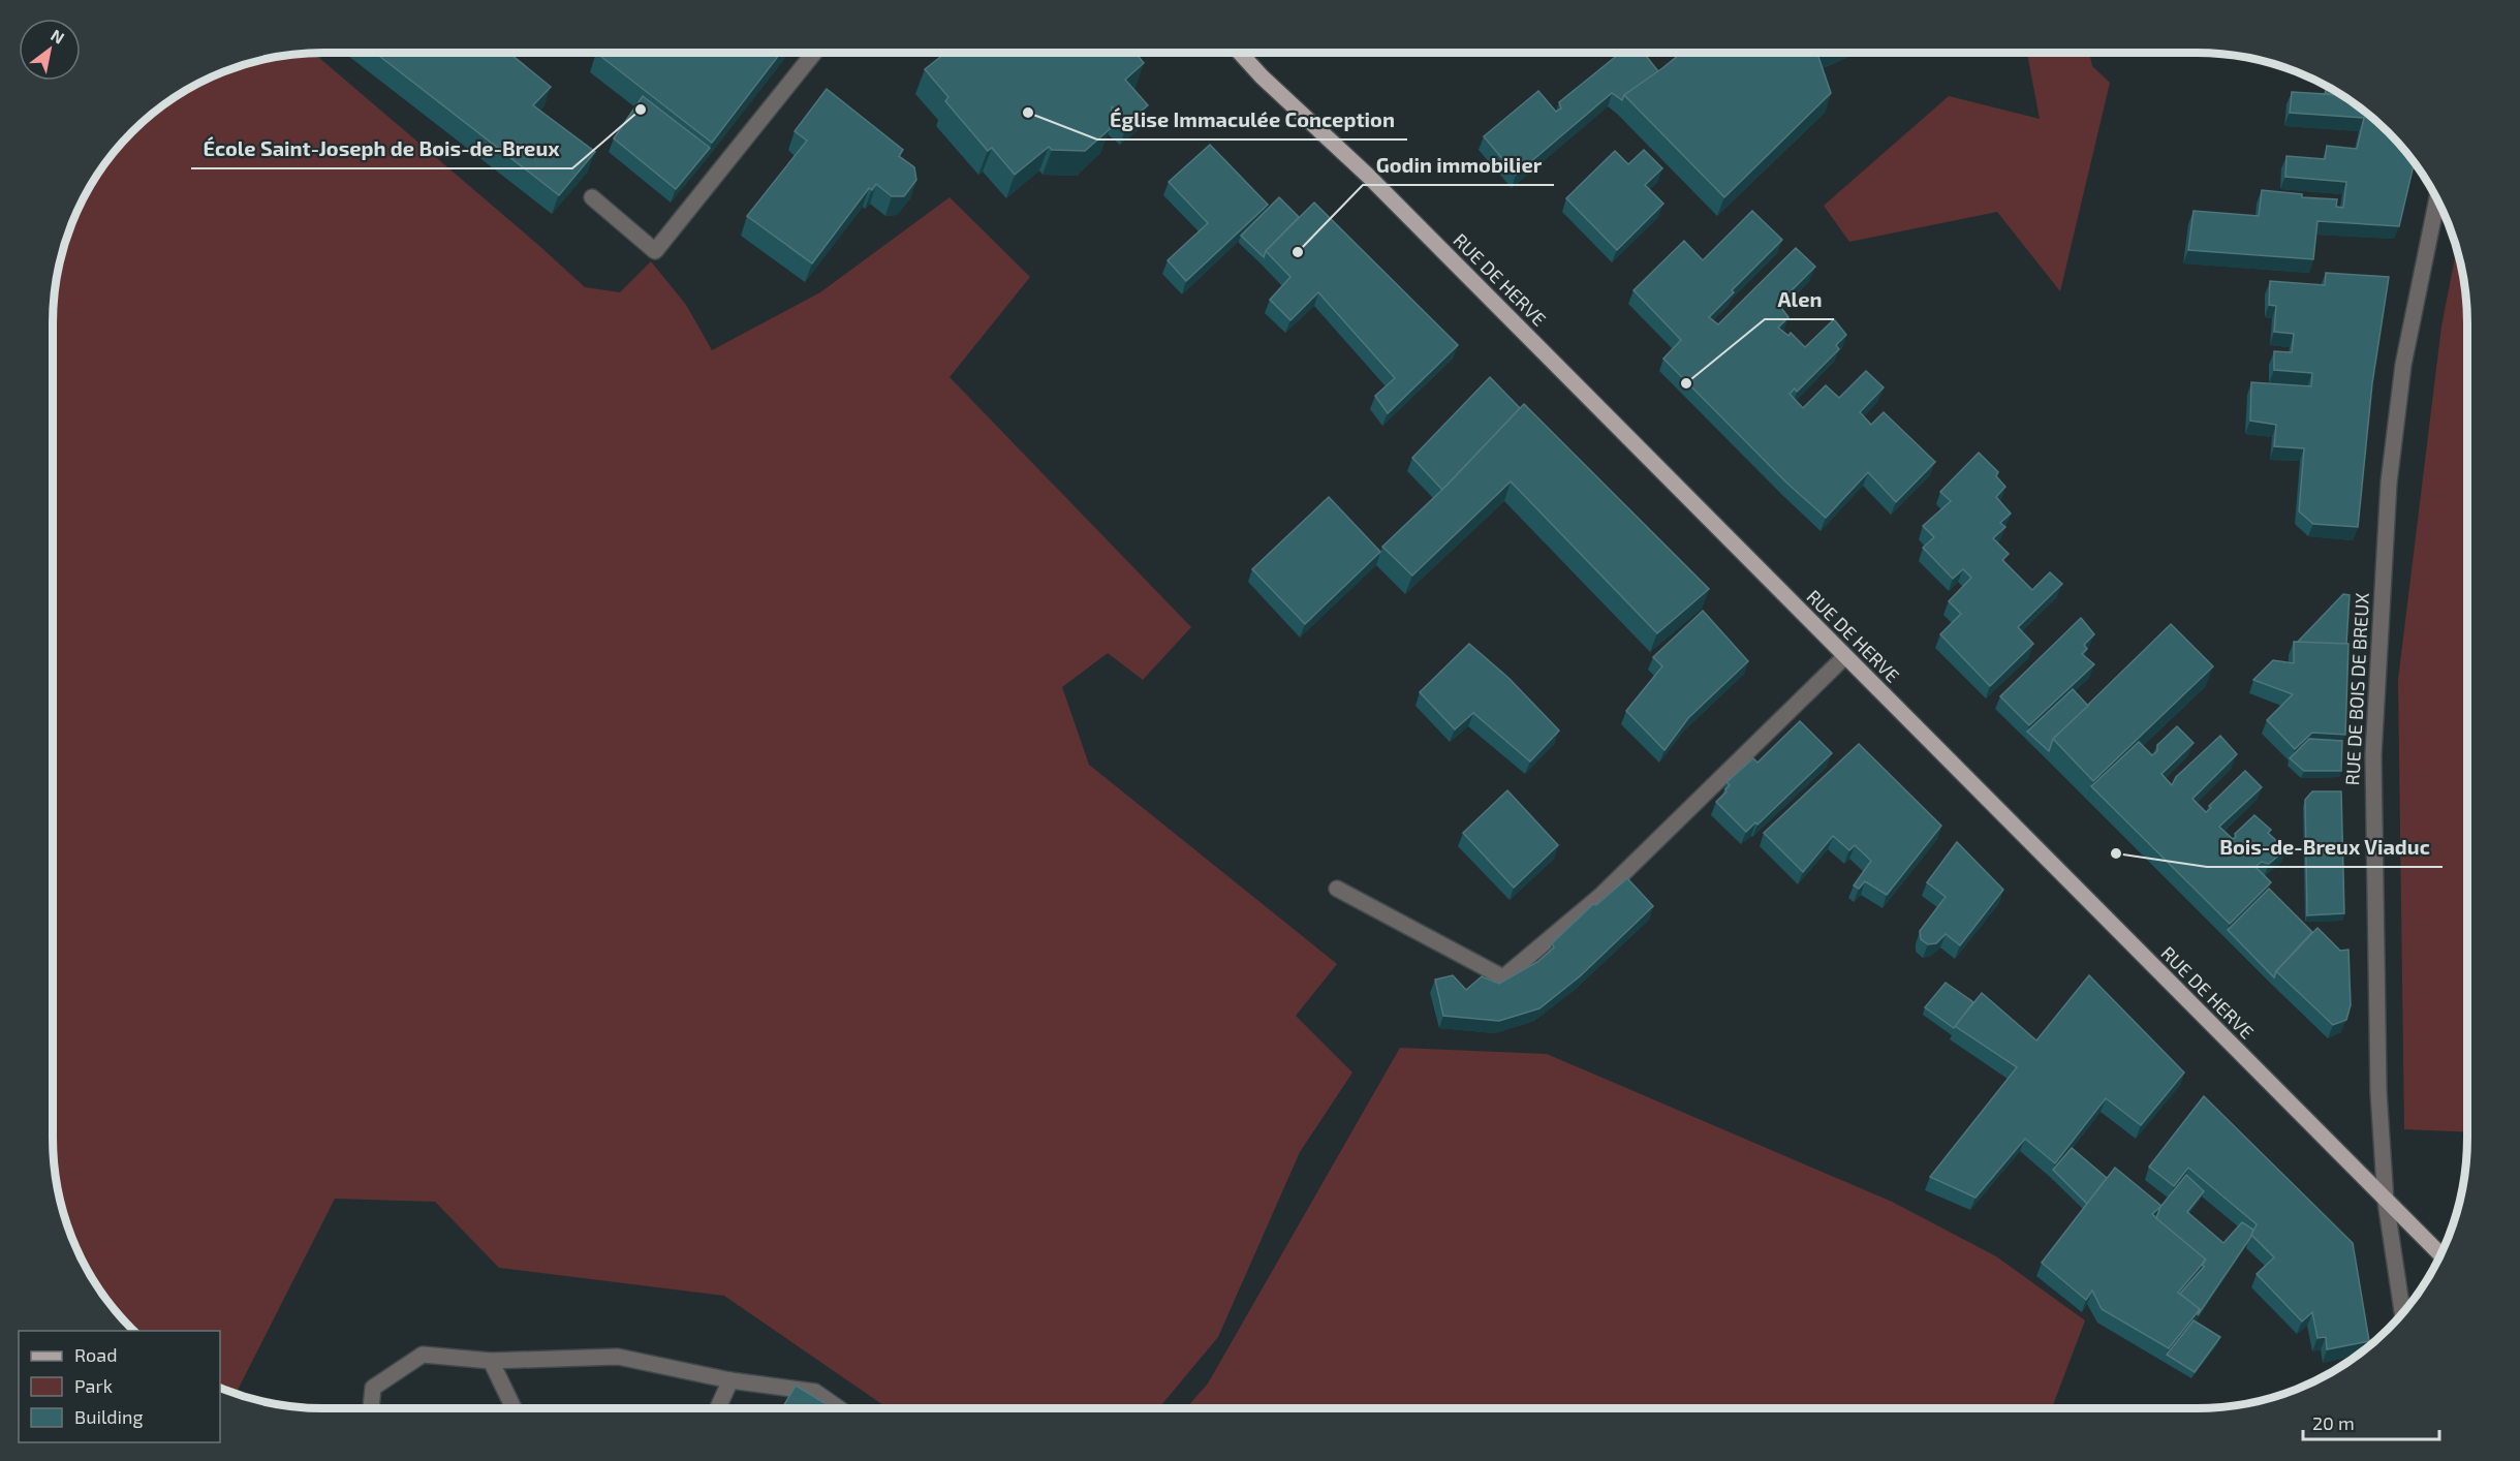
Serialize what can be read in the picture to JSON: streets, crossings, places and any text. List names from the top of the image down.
{
  "streets": {
    "main road": ["RUE DE HERVE"],
    "street": ["RUE DE BOIS DE BREUX"]
  },
  "crossings": [
    ["RUE DE HERVE", "RUE DE BOIS DE BREUX"]
  ],
  "places": [
    "École Saint-Joseph de Bois-de-Breux",
    "Église Immaculée Conception",
    "Godin immobilier",
    "Alen",
    "Bois-de-Breux Viaduc"
  ],
  "legend": ["Road", "Park", "Building"],
  "scale_bar": "20 m",
  "north": "top right"
}
